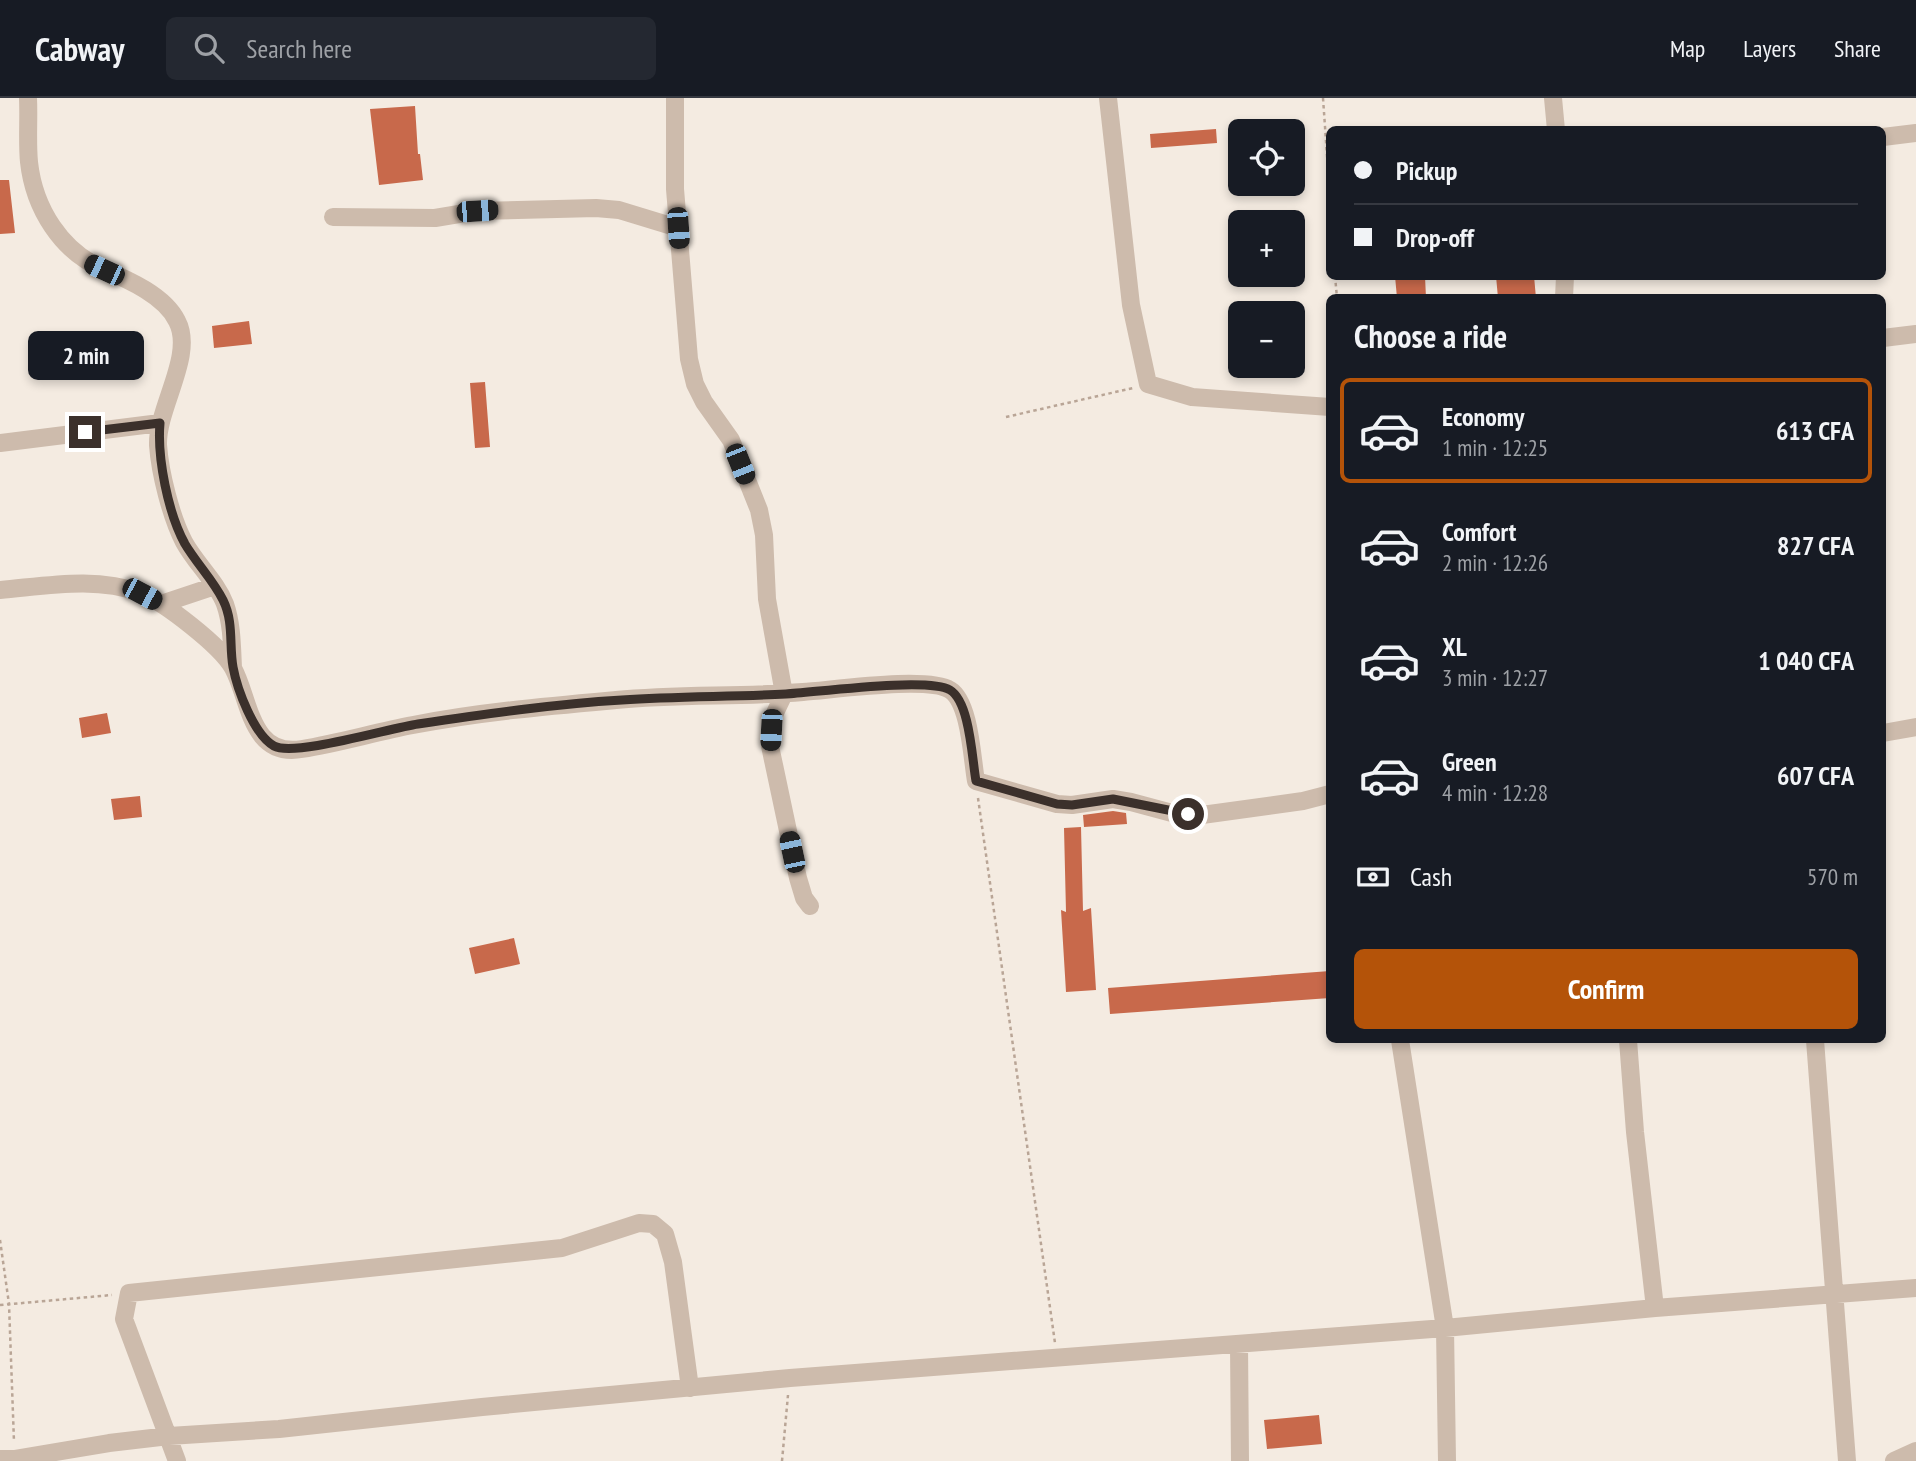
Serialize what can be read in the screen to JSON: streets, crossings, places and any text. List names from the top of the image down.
{
  "page": {
    "header": "Cabway",
    "search": "Search here",
    "nav": ["Map", "Layers", "Share"],
    "map_buttons": ["+", "−"],
    "banner": ["Pickup", "Drop-off"],
    "heading": "Choose a ride",
    "bubble": "2 min",
    "list": [
      {
        "name": "Economy",
        "note": "1 min · 12:25",
        "value": "613 CFA"
      },
      {
        "name": "Comfort",
        "note": "2 min · 12:26",
        "value": "827 CFA"
      },
      {
        "name": "XL",
        "note": "3 min · 12:27",
        "value": "1 040 CFA"
      },
      {
        "name": "Green",
        "note": "4 min · 12:28",
        "value": "607 CFA"
      }
    ],
    "pay": ["Cash", "570 m"],
    "buttons": "Confirm"
  }
}
